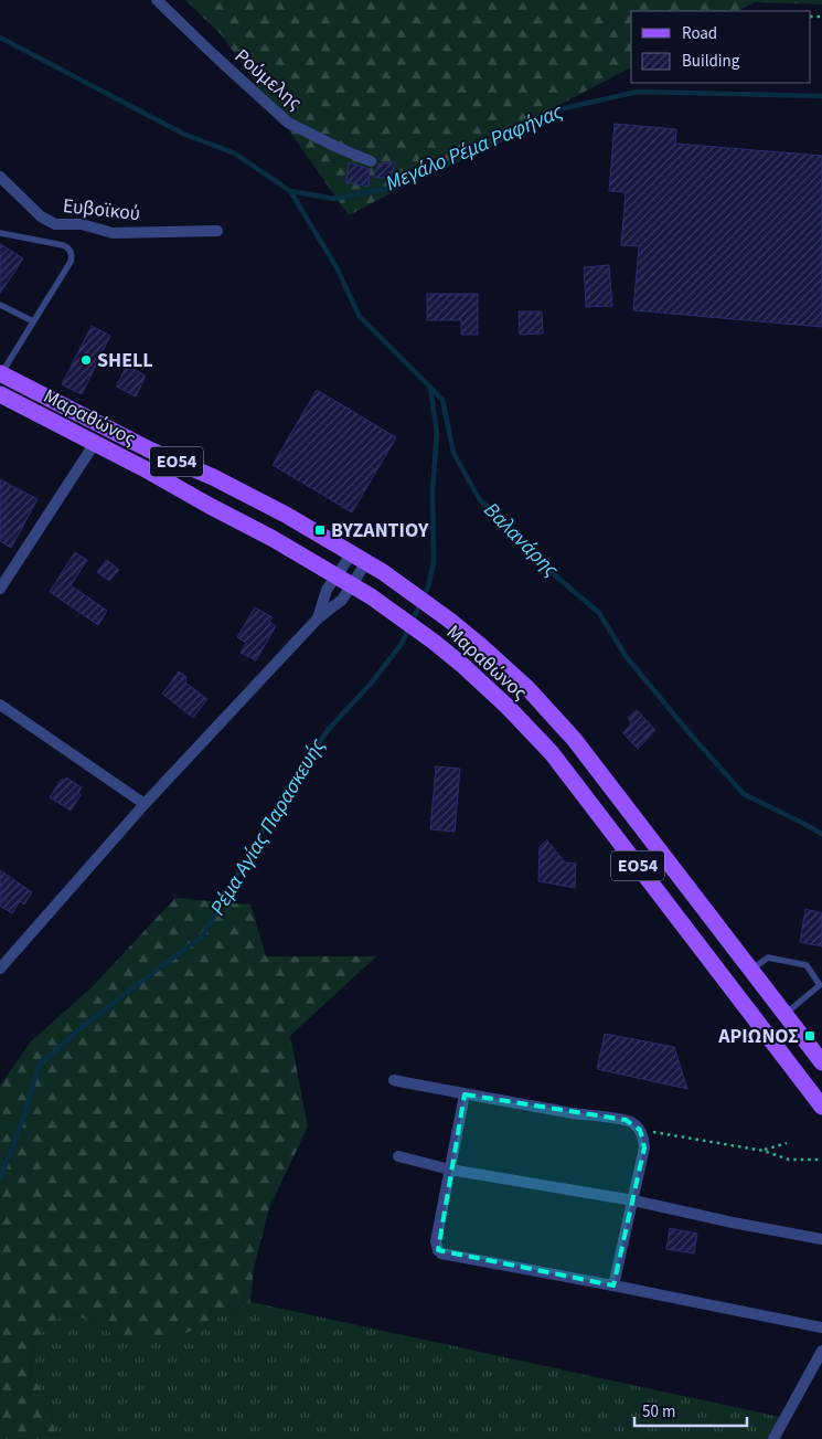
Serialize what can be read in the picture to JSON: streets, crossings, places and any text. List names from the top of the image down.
{
  "streets": {
    "main road": ["Μαραθώνος", "ΕΟ54"],
    "street": ["Ρούμελης", "Ευβοϊκού"]
  },
  "water": ["Μεγάλο Ρέμα Ραφήνας", "Βαλανάρης", "Ρέμα Αγίας Παρασκευής"],
  "places": {
    "other": ["SHELL"],
    "transit": ["ΒΥΖΑΝΤΙΟΥ", "ΑΡΙΩΝΟΣ"]
  },
  "legend": ["Road", "Building"],
  "scale_bar": "50 m"
}
